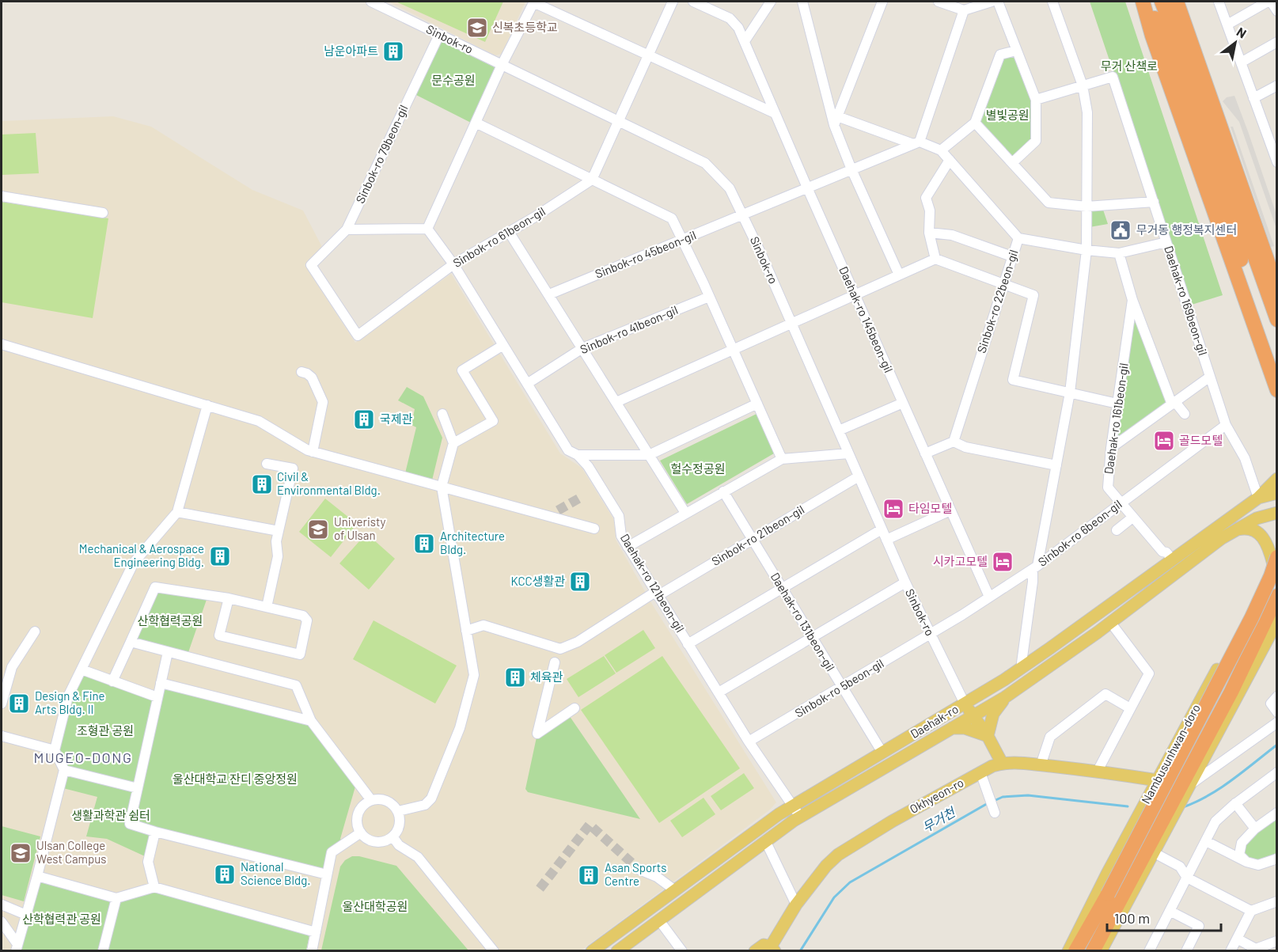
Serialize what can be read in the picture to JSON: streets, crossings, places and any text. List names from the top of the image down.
{
  "streets": {
    "main road": ["Daehak-ro", "Nambusunhwan-doro", "Okhyeon-ro"],
    "street": [
      "Sinbok-ro",
      "Sinbok-ro 79beon-gil",
      "Sinbok-ro 61beon-gil",
      "Sinbok-ro 45beon-gil",
      "Daehak-ro 169beon-gil",
      "Sinbok-ro 22beon-gil",
      "Daehak-ro 145beon-gil",
      "Sinbok-ro 41beon-gil",
      "Daehak-ro 161beon-gil",
      "Sinbok-ro 6beon-gil",
      "Sinbok-ro 21beon-gil",
      "Daehak-ro 121beon-gil",
      "Daehak-ro 131beon-gil",
      "Sinbok-ro 5beon-gil"
    ]
  },
  "crossings": [
    ["Sinbok-ro", "Sinbok-ro 79beon-gil"],
    ["Sinbok-ro", "Sinbok-ro 45beon-gil"],
    ["Sinbok-ro", "Sinbok-ro 6beon-gil"],
    ["Sinbok-ro", "Sinbok-ro 21beon-gil"],
    ["Sinbok-ro", "Sinbok-ro 5beon-gil"],
    ["Sinbok-ro", "Daehak-ro"],
    ["Sinbok-ro 79beon-gil", "Sinbok-ro 61beon-gil"],
    ["Sinbok-ro 61beon-gil", "Daehak-ro 121beon-gil"],
    ["Sinbok-ro 45beon-gil", "Sinbok-ro 22beon-gil"],
    ["Sinbok-ro 45beon-gil", "Daehak-ro 145beon-gil"],
    ["Daehak-ro 169beon-gil", "Sinbok-ro 6beon-gil"],
    ["Daehak-ro 169beon-gil", "Daehak-ro"],
    ["Daehak-ro 145beon-gil", "Sinbok-ro 6beon-gil"],
    ["Sinbok-ro 41beon-gil", "Daehak-ro 121beon-gil"],
    ["Daehak-ro 161beon-gil", "Sinbok-ro 6beon-gil"],
    ["Daehak-ro 161beon-gil", "Daehak-ro"],
    ["Sinbok-ro 6beon-gil", "Sinbok-ro 5beon-gil"],
    ["Sinbok-ro 21beon-gil", "Daehak-ro 121beon-gil"],
    ["Sinbok-ro 21beon-gil", "Daehak-ro 131beon-gil"],
    ["Daehak-ro 121beon-gil", "Sinbok-ro 5beon-gil"],
    ["Daehak-ro 121beon-gil", "Daehak-ro"],
    ["Daehak-ro 131beon-gil", "Sinbok-ro 5beon-gil"],
    ["Daehak-ro 131beon-gil", "Daehak-ro"],
    ["Nambusunhwan-doro", "Okhyeon-ro"]
  ],
  "districts": ["MUGEO-DONG"],
  "water": ["무거천"],
  "parks": [
    "무거 산책로",
    "문수공원",
    "별빛공원",
    "헐수정공원",
    "산학협력공원",
    "조형관 공원",
    "울산대학교 잔디 중앙정원",
    "생활과학관 쉼터",
    "울산대학공원",
    "산학협력관 공원"
  ],
  "places": {
    "school or university": ["신복초등학교", "Univeristy of Ulsan", "Ulsan College West Campus"],
    "building": [
      "남운아파트",
      "국제관",
      "Civil & Environmental Bldg.",
      "Architecture Bldg.",
      "Mechanical & Aerospace Engineering Bldg.",
      "KCC생활관",
      "체육관",
      "Design & Fine Arts Bldg. II",
      "National Science Bldg.",
      "Asan Sports Centre"
    ],
    "public building": ["무거동 행정복지센터"],
    "hotel": ["골드모텔", "타임모텔", "시카고모텔"]
  },
  "scale_bar": "100 m",
  "north": "top right"
}
